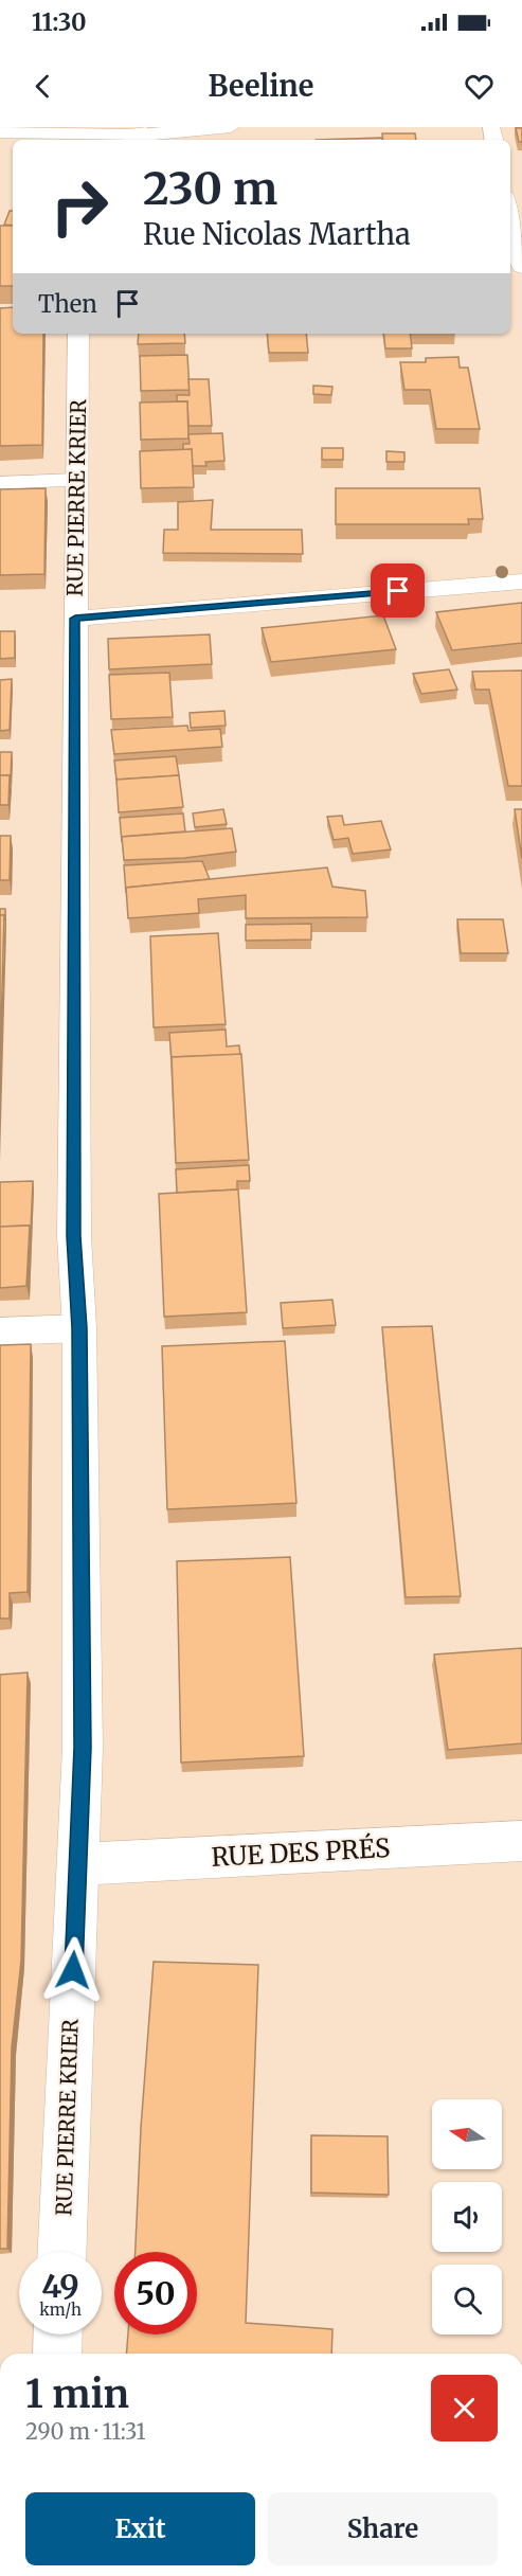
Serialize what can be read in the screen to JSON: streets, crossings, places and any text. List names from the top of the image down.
{
  "streets": {
    "main road": ["RUE PIERRE KRIER", "RUE DES PRÉS"]
  },
  "crossings": [
    ["RUE PIERRE KRIER", "RUE DES PRÉS"]
  ],
  "north": "left",
  "page": {
    "status": "11:30",
    "header": "Beeline",
    "turn": ["230 m", "Rue Nicolas Martha"],
    "then": "Then",
    "speed": "49 km/h",
    "limit": "50",
    "heading": ["1 min", "290 m · 11:31"],
    "buttons": ["Exit", "Share"]
  }
}
